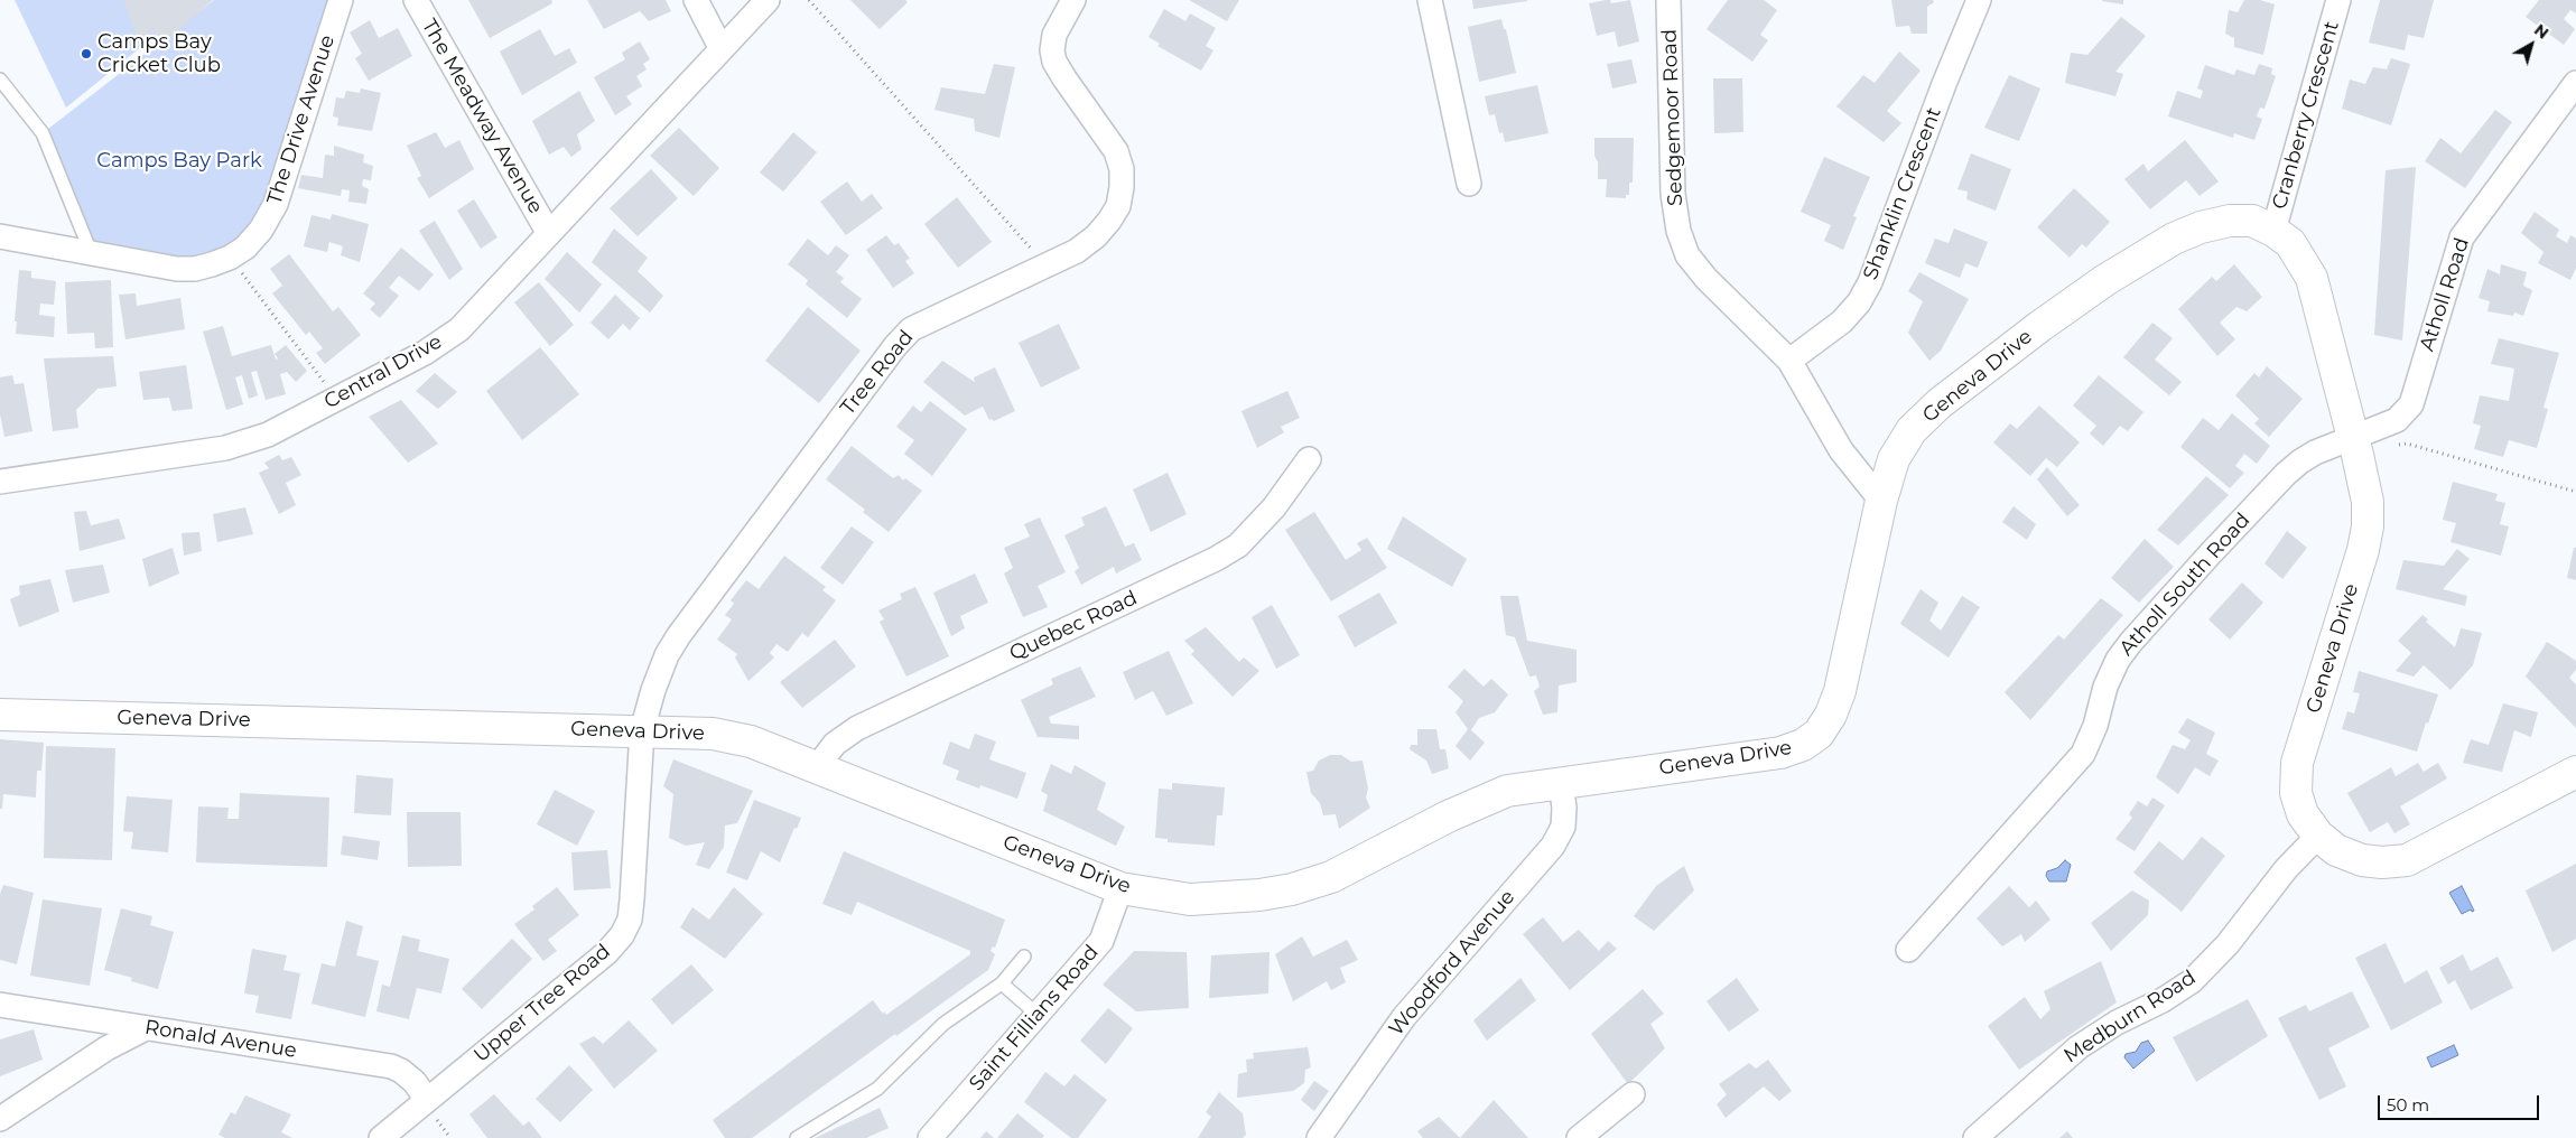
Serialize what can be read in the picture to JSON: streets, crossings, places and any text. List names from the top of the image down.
{
  "streets": {
    "street": [
      "Cranberry Crescent",
      "The Meadway Avenue",
      "Sedgemoor Road",
      "The Drive Avenue",
      "Shanklin Crescent",
      "Atholl Road",
      "Central Drive",
      "Tree Road",
      "Geneva Drive",
      "Atholl South Road",
      "Quebec Road",
      "Woodford Avenue",
      "Upper Tree Road",
      "Medburn Road",
      "Saint Fillians Road",
      "Ronald Avenue"
    ]
  },
  "crossings": [
    ["Cranberry Crescent", "Geneva Drive"],
    ["The Meadway Avenue", "Central Drive"],
    ["Sedgemoor Road", "Shanklin Crescent"],
    ["Sedgemoor Road", "Geneva Drive"],
    ["Atholl Road", "Geneva Drive"],
    ["Atholl Road", "Atholl South Road"],
    ["Tree Road", "Geneva Drive"],
    ["Tree Road", "Upper Tree Road"],
    ["Geneva Drive", "Atholl South Road"],
    ["Geneva Drive", "Quebec Road"],
    ["Geneva Drive", "Woodford Avenue"],
    ["Geneva Drive", "Upper Tree Road"],
    ["Geneva Drive", "Medburn Road"],
    ["Geneva Drive", "Saint Fillians Road"],
    ["Upper Tree Road", "Ronald Avenue"]
  ],
  "parks": ["Camps Bay Park"],
  "places": ["Camps Bay Cricket Club"],
  "scale_bar": "50 m",
  "north": "top right"
}
